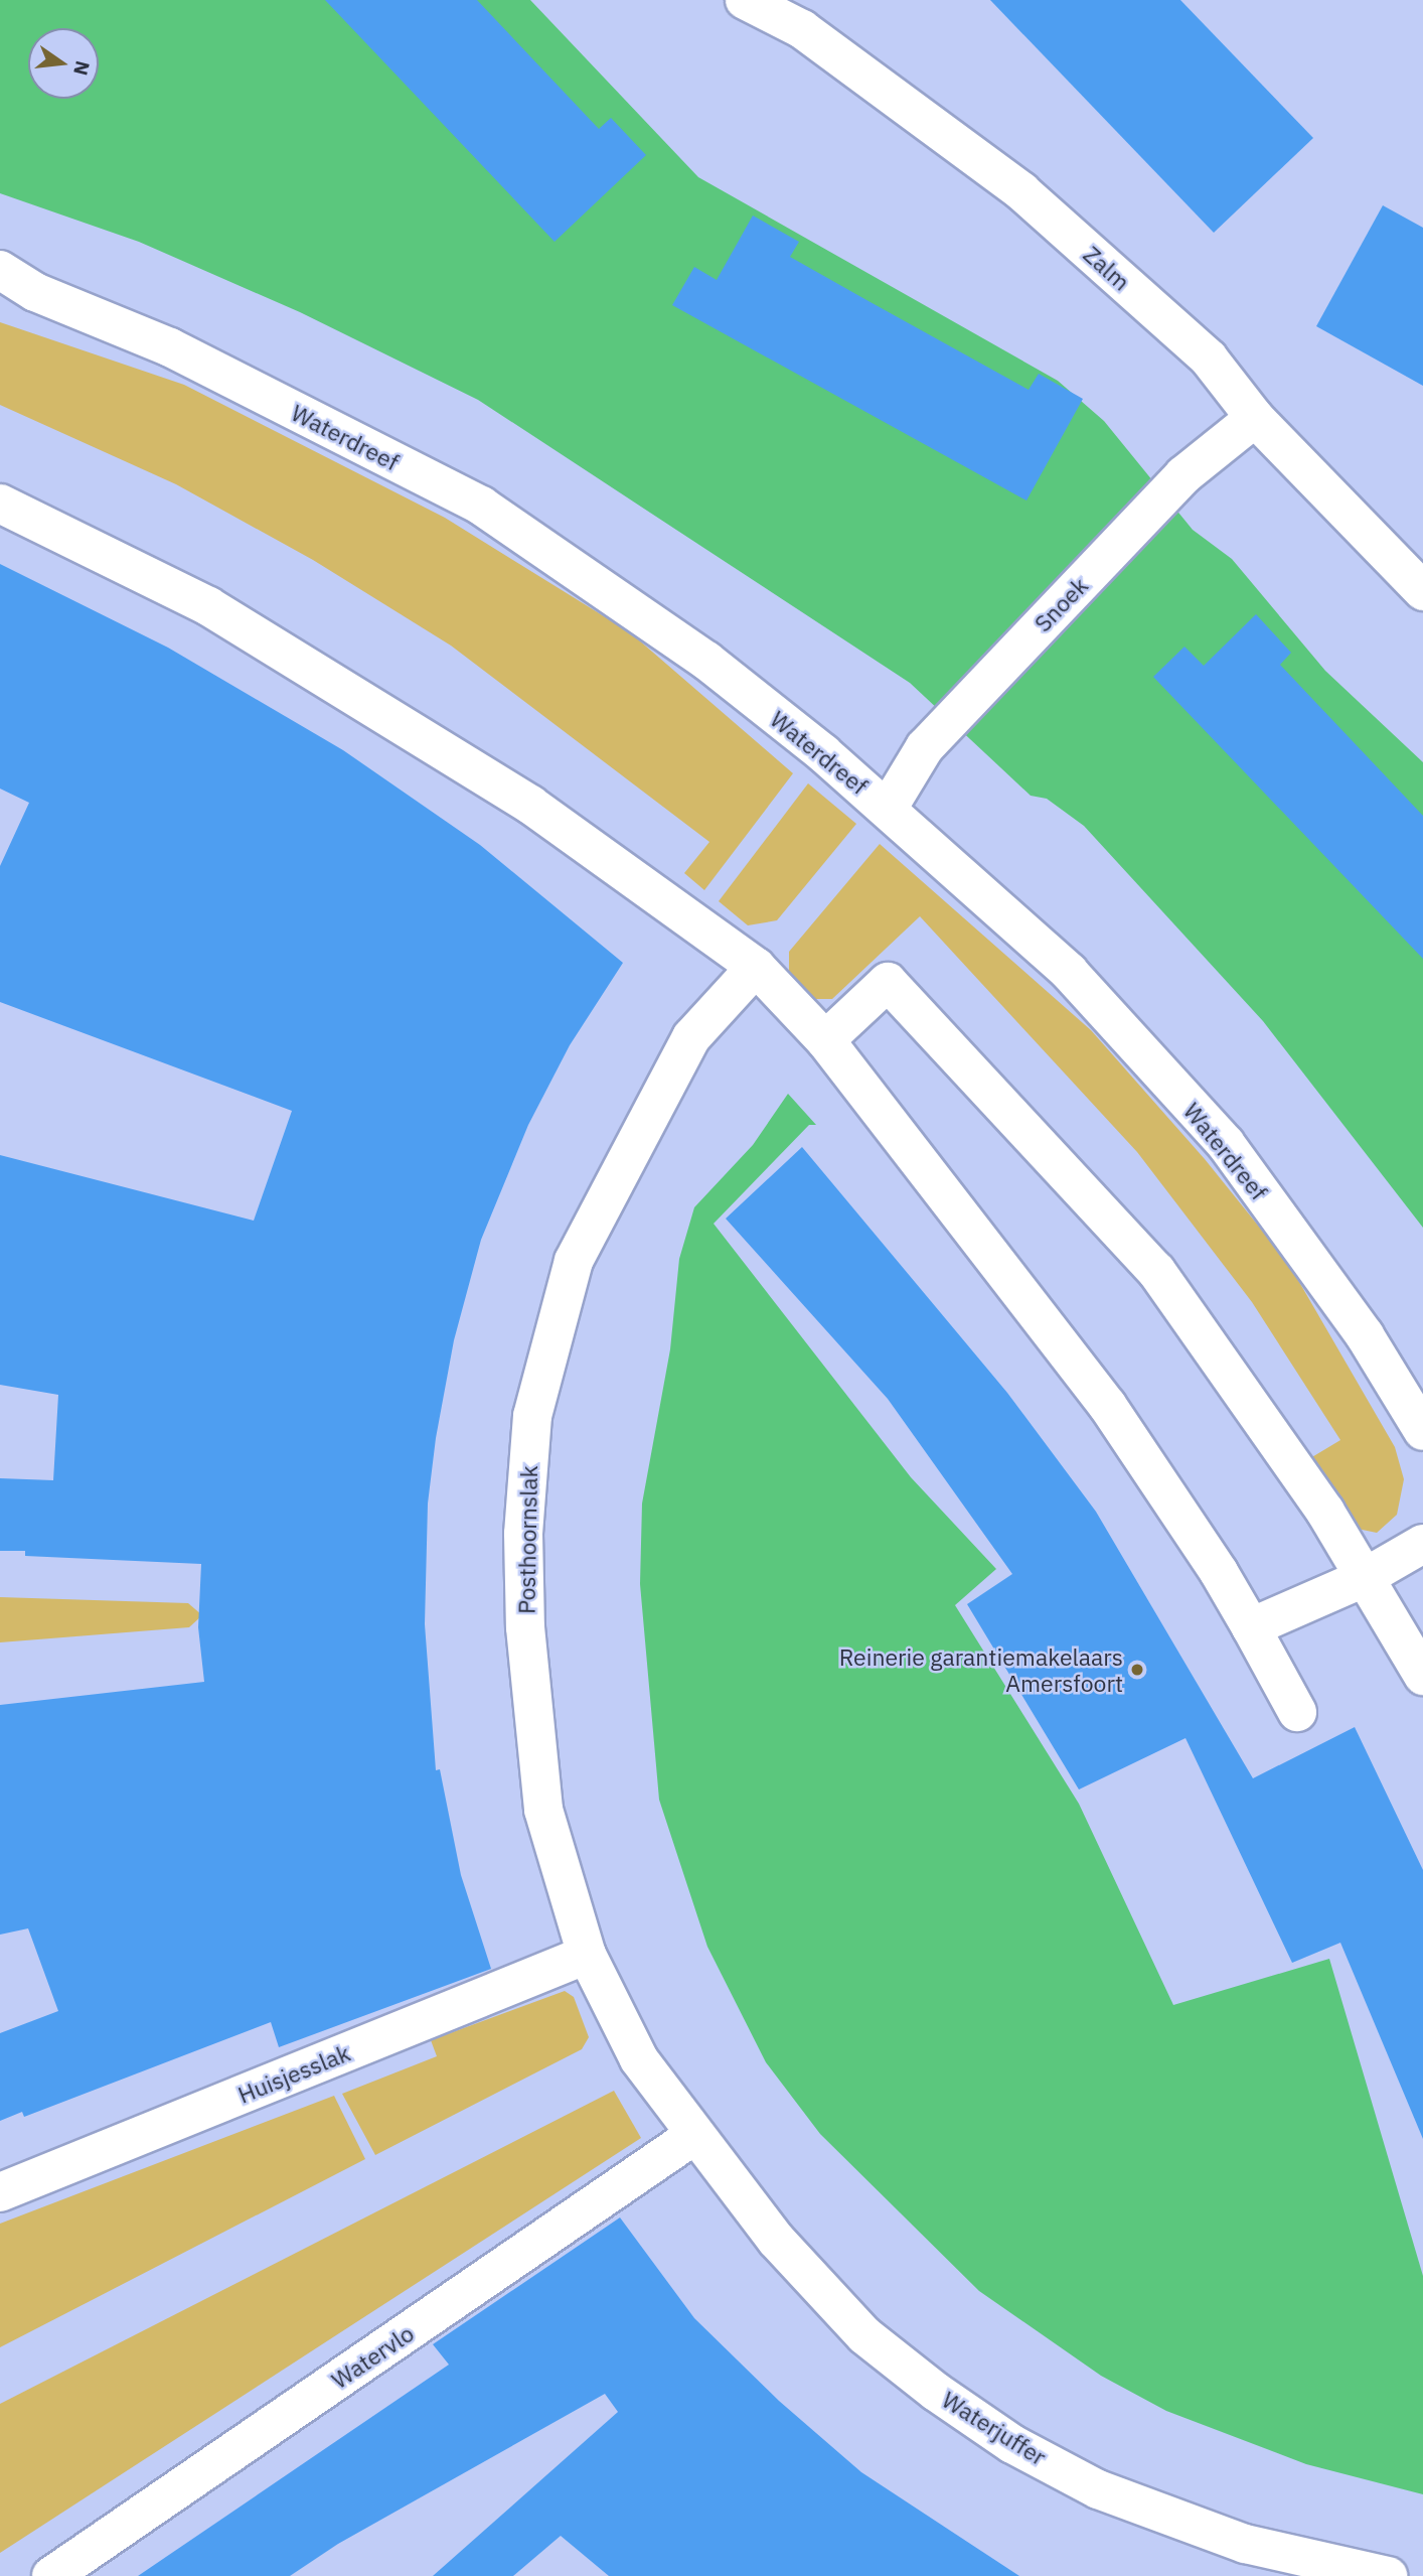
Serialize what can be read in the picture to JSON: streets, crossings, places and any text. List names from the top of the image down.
{
  "streets": {
    "street": [
      "Zalm",
      "Waterdreef",
      "Snoek",
      "Posthoornslak",
      "Huisjesslak",
      "Watervlo",
      "Waterjuffer"
    ]
  },
  "crossings": [
    ["Zalm", "Snoek"],
    ["Waterdreef", "Snoek"],
    ["Posthoornslak", "Huisjesslak"],
    ["Posthoornslak", "Watervlo"],
    ["Posthoornslak", "Waterjuffer"],
    ["Watervlo", "Waterjuffer"]
  ],
  "places": ["Reinerie garantiemakelaars Amersfoort"],
  "north": "right"
}
